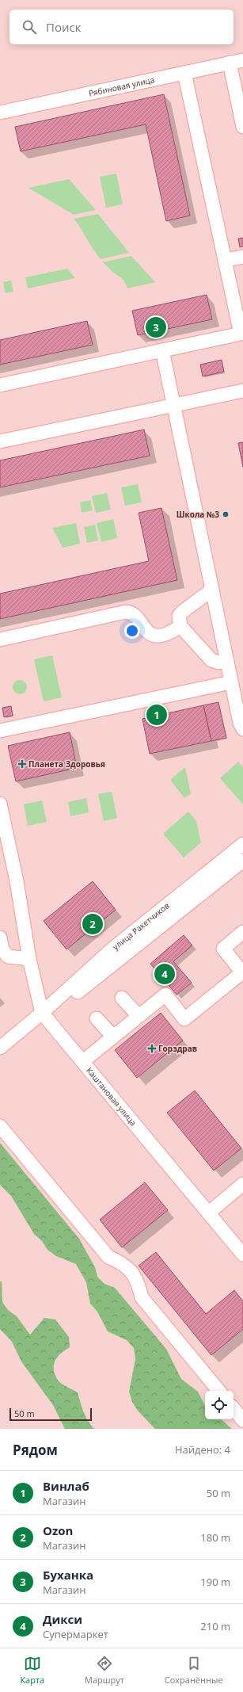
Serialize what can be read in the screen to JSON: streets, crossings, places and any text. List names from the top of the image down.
{
  "streets": {
    "street": ["Рябиновая улица", "улица Ракетчиков", "Каштановая улица"]
  },
  "crossings": [
    ["улица Ракетчиков", "Каштановая улица"]
  ],
  "places": {
    "other": ["Школа №3"],
    "health": ["Планета Здоровья", "Горздрав"]
  },
  "scale_bar": "50 m",
  "page": {
    "search": "Поиск",
    "pins": [
      "3",
      "1",
      "2",
      "4"
    ],
    "scale": "50 m",
    "heading": ["Рядом", "Найдено: 4"],
    "list": [
      {
        "mark": "1",
        "name": "Винлаб",
        "note": "Магазин",
        "value": "50 m"
      },
      {
        "mark": "2",
        "name": "Ozon",
        "note": "Магазин",
        "value": "180 m"
      },
      {
        "mark": "3",
        "name": "Буханка",
        "note": "Магазин",
        "value": "190 m"
      },
      {
        "mark": "4",
        "name": "Дикси",
        "note": "Супермаркет",
        "value": "210 m"
      }
    ],
    "nav": ["Карта", "Маршрут", "Сохранённые"]
  }
}
